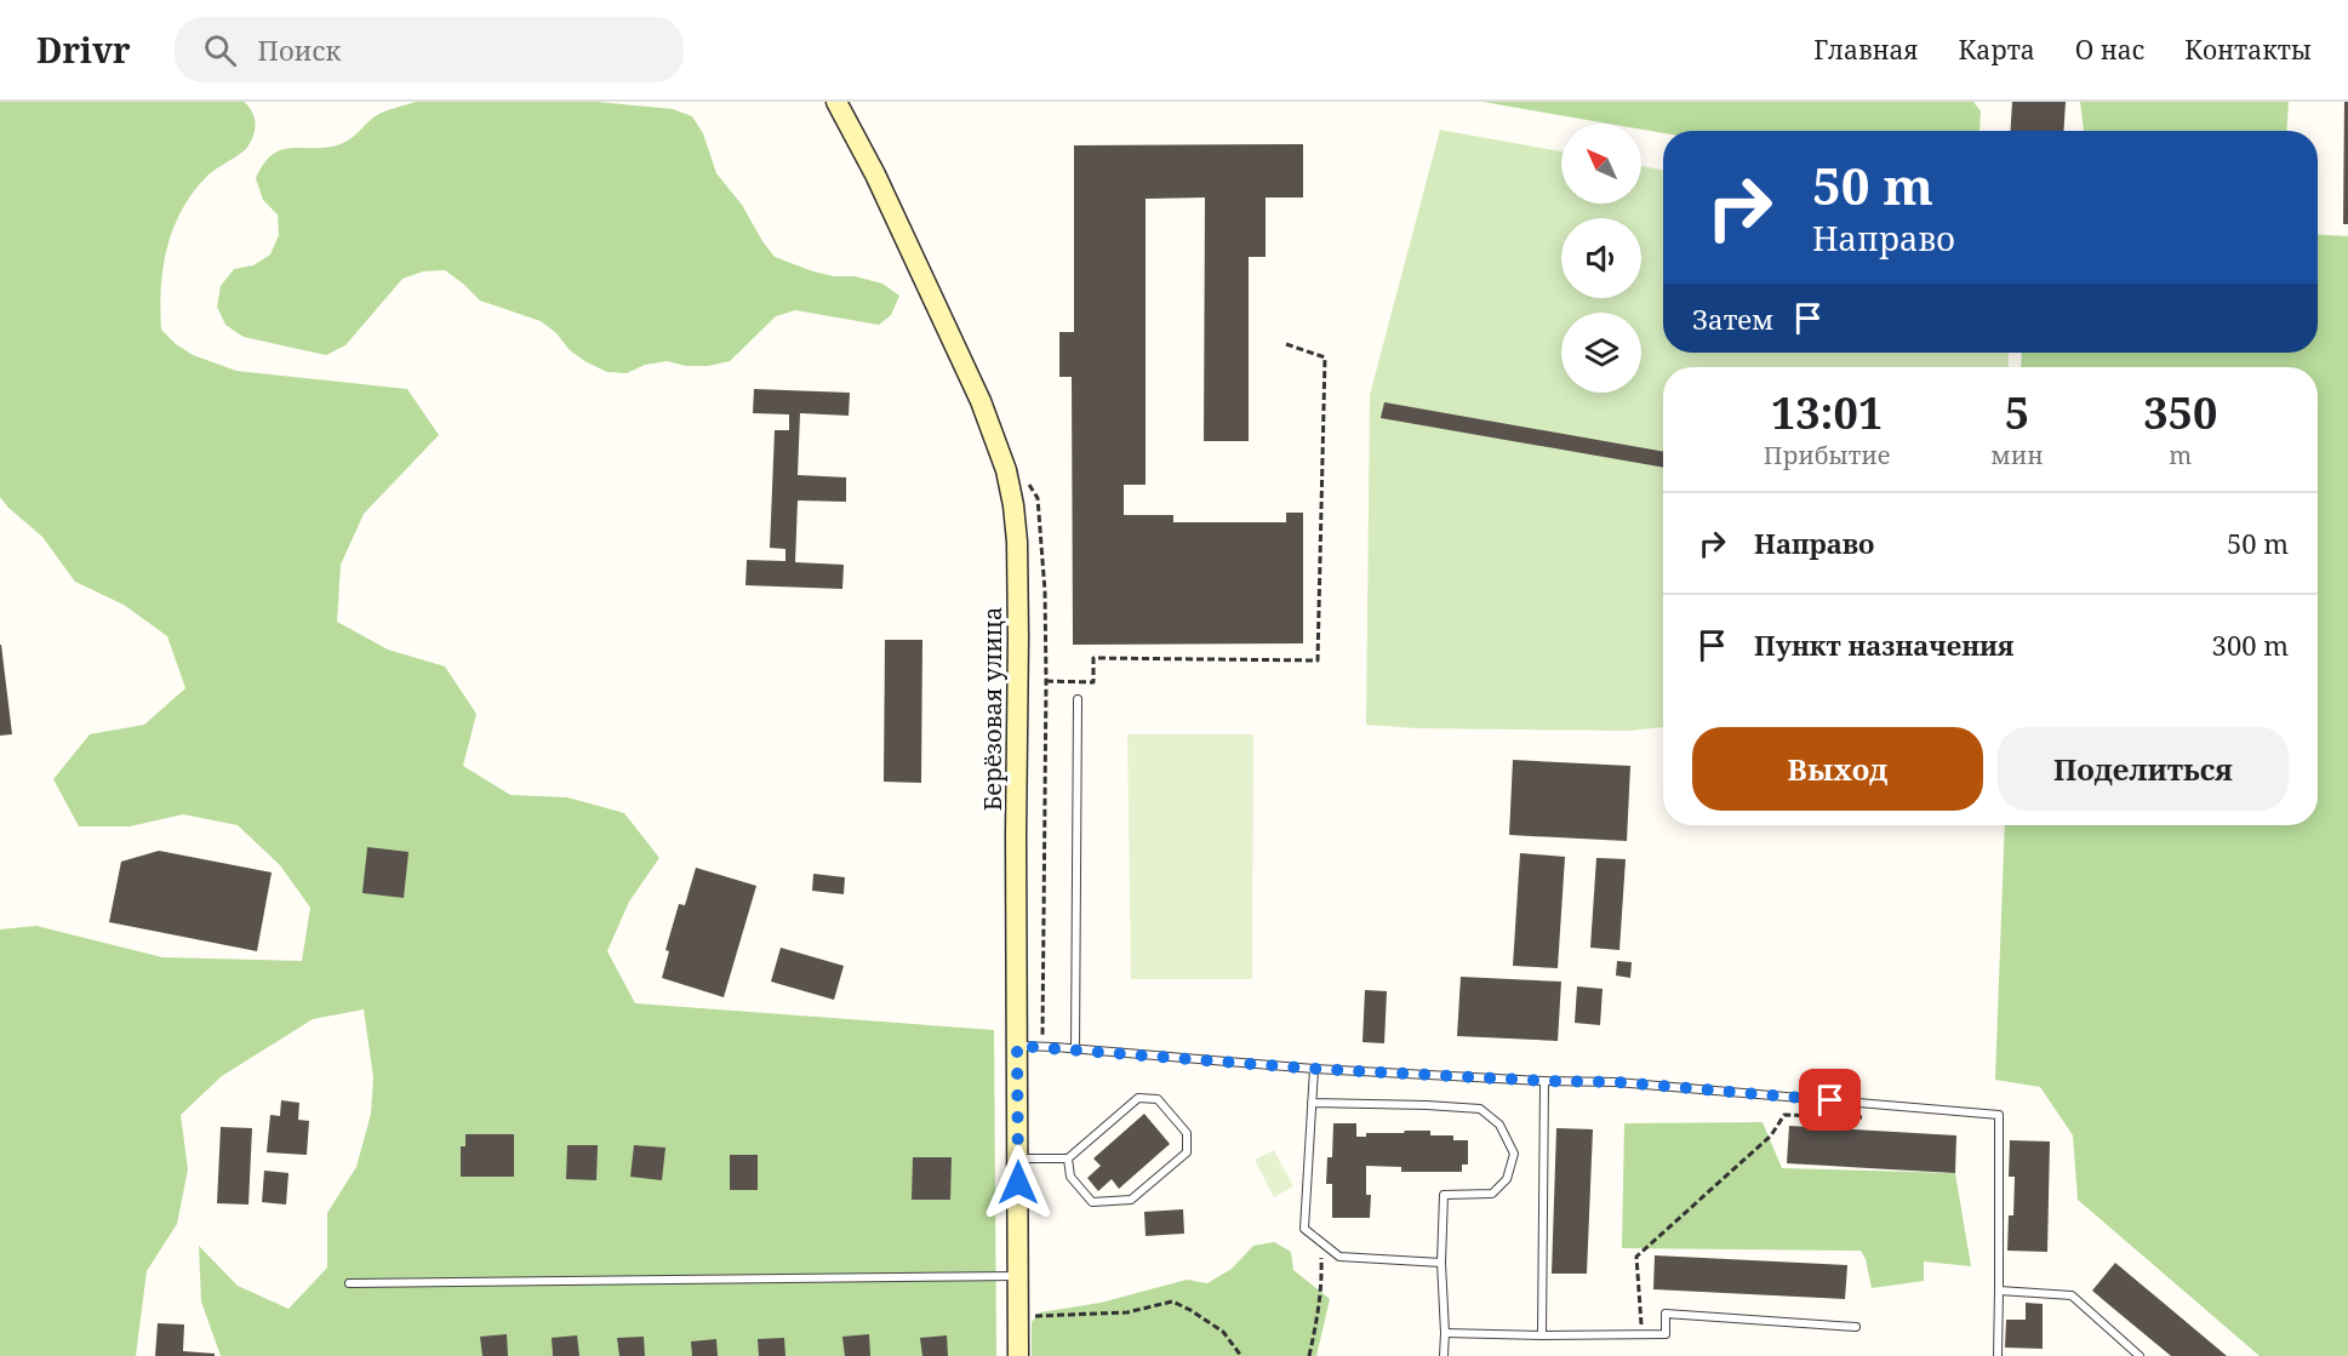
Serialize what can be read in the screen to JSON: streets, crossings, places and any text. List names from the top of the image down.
{
  "streets": {
    "street": ["Берёзовая улица"]
  },
  "north": "top left",
  "page": {
    "header": "Drivr",
    "search": "Поиск",
    "nav": [
      "Главная",
      "Карта",
      "О нас",
      "Контакты"
    ],
    "turn": ["50 m", "Направо"],
    "then": "Затем",
    "eta": [
      "13:01",
      "Прибытие",
      "5",
      "мин",
      "350",
      "m"
    ],
    "list": [
      {
        "name": "Направо",
        "value": "50 m"
      },
      {
        "name": "Пункт назначения",
        "value": "300 m"
      }
    ],
    "buttons": ["Выход", "Поделиться"]
  }
}
